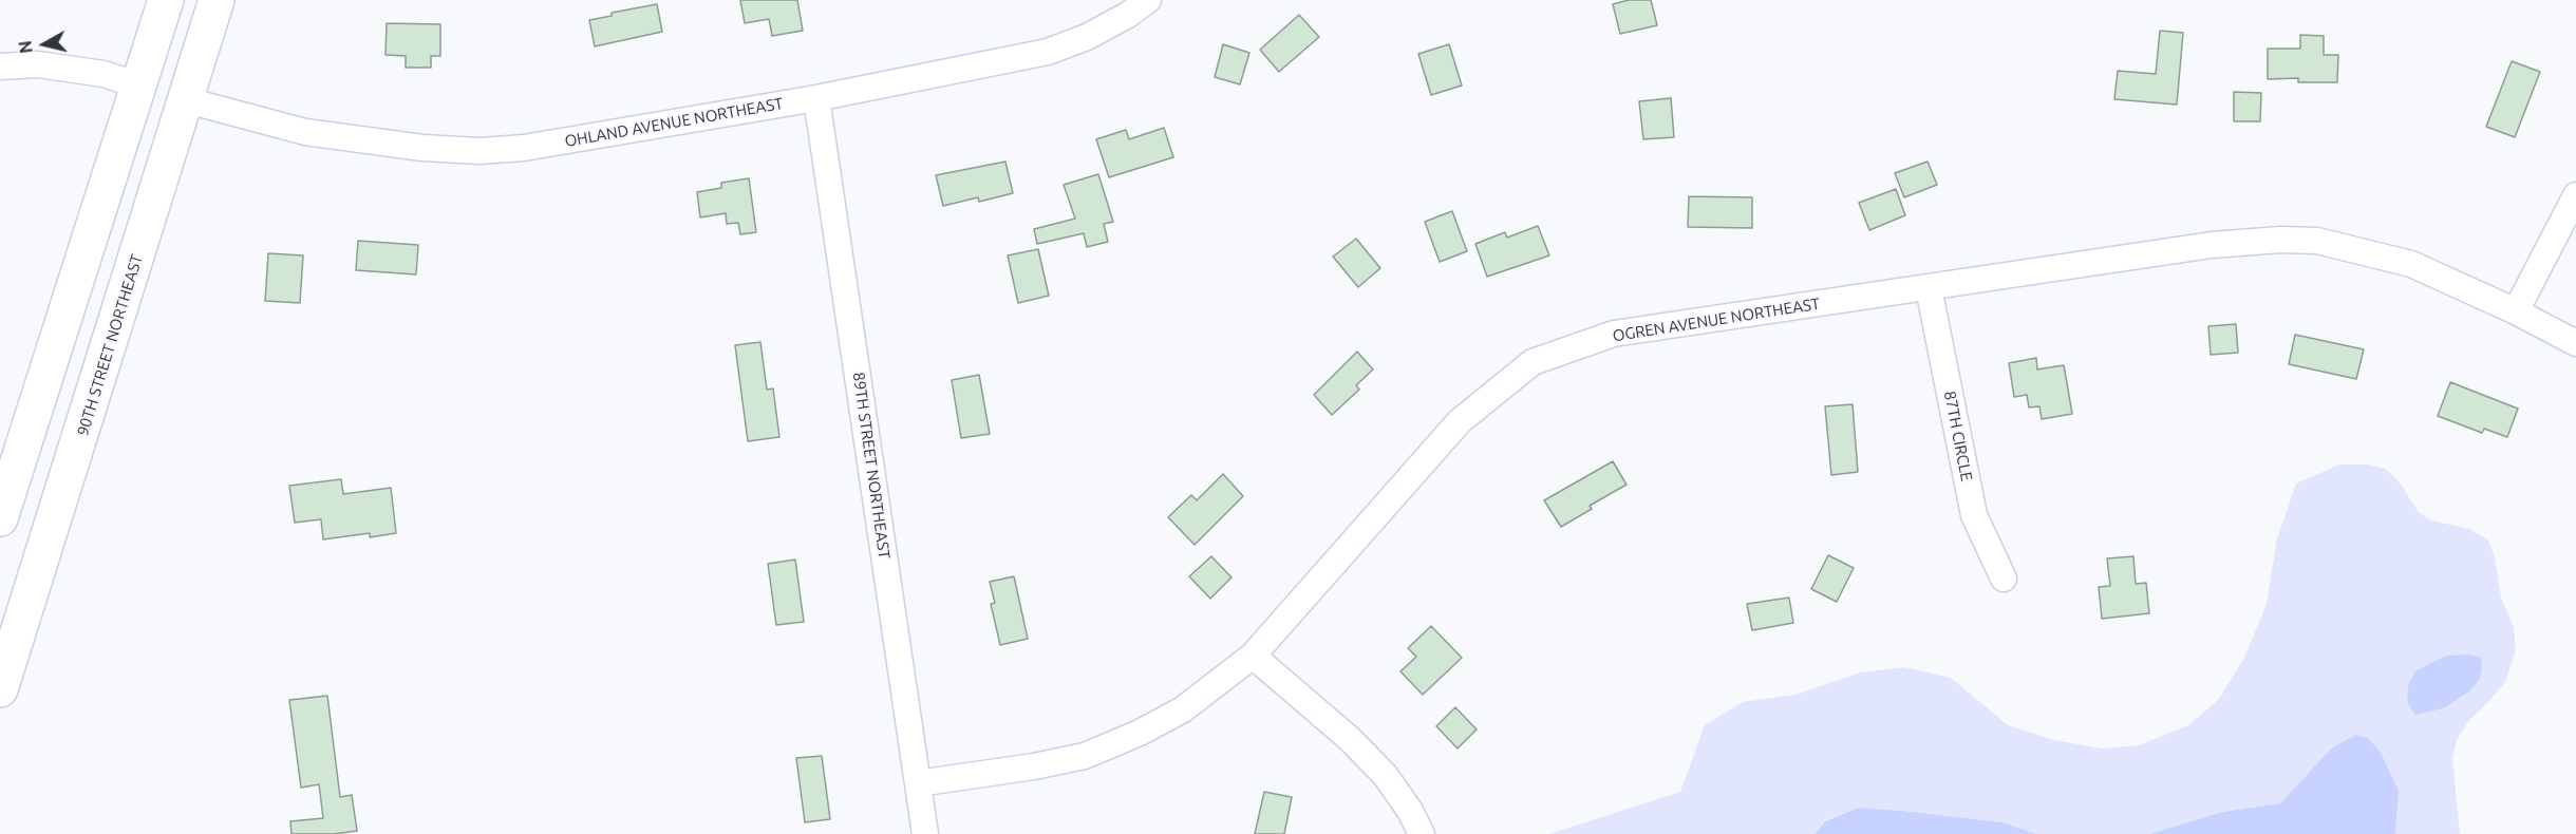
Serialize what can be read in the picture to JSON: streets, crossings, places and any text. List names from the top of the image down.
{
  "streets": {
    "main road": ["90TH STREET NORTHEAST"],
    "street": [
      "OHLAND AVENUE NORTHEAST",
      "OGREN AVENUE NORTHEAST",
      "87TH CIRCLE",
      "89TH STREET NORTHEAST"
    ]
  },
  "crossings": [
    ["OHLAND AVENUE NORTHEAST", "90TH STREET NORTHEAST"],
    ["OHLAND AVENUE NORTHEAST", "89TH STREET NORTHEAST"],
    ["OGREN AVENUE NORTHEAST", "87TH CIRCLE"],
    ["OGREN AVENUE NORTHEAST", "89TH STREET NORTHEAST"]
  ],
  "north": "left"
}
